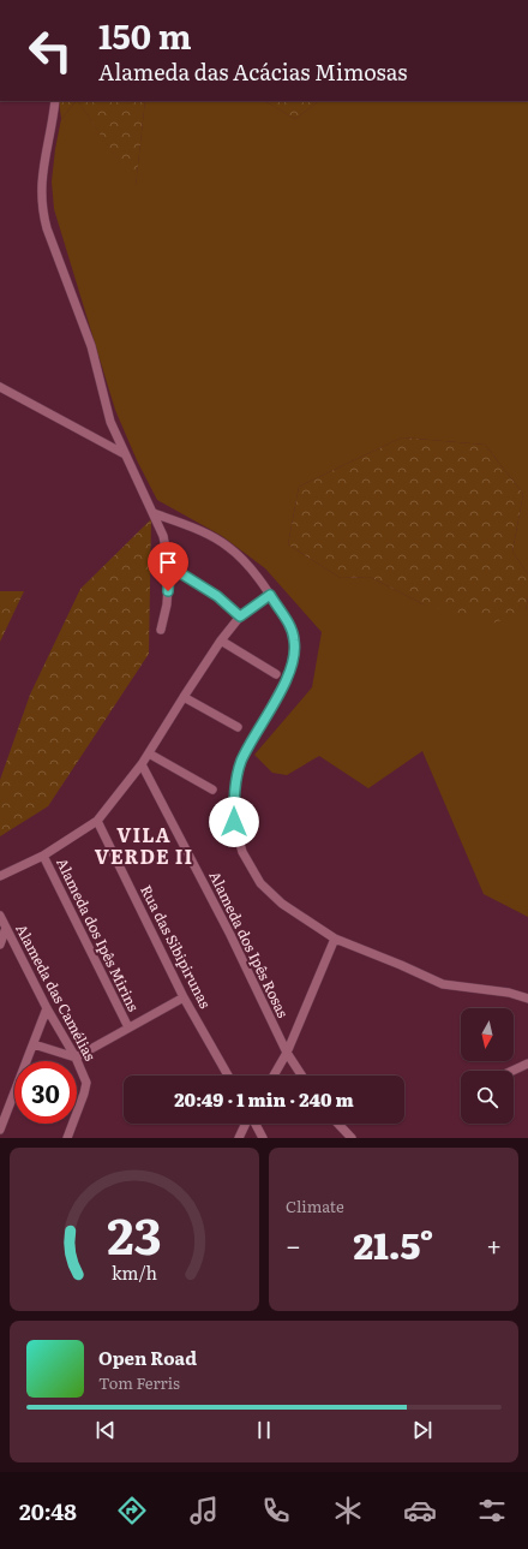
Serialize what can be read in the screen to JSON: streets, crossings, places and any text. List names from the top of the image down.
{
  "streets": {
    "street": [
      "Alameda dos Ipês Mirins",
      "Alameda dos Ipês Rosas",
      "Rua das Sibipirunas",
      "Alameda das Camélias"
    ]
  },
  "districts": ["VILA VERDE II"],
  "north": "bottom",
  "page": {
    "turn": ["150 m", "Alameda das Acácias Mimosas"],
    "limit": "30",
    "trip": "20:49 · 1 min · 240 m",
    "tile": "Climate",
    "heat": ["−", "21.5°", "+"],
    "song": ["Open Road", "Tom Ferris"],
    "tabs": "20:48",
    "gauge": ["23", "km/h"]
  }
}
